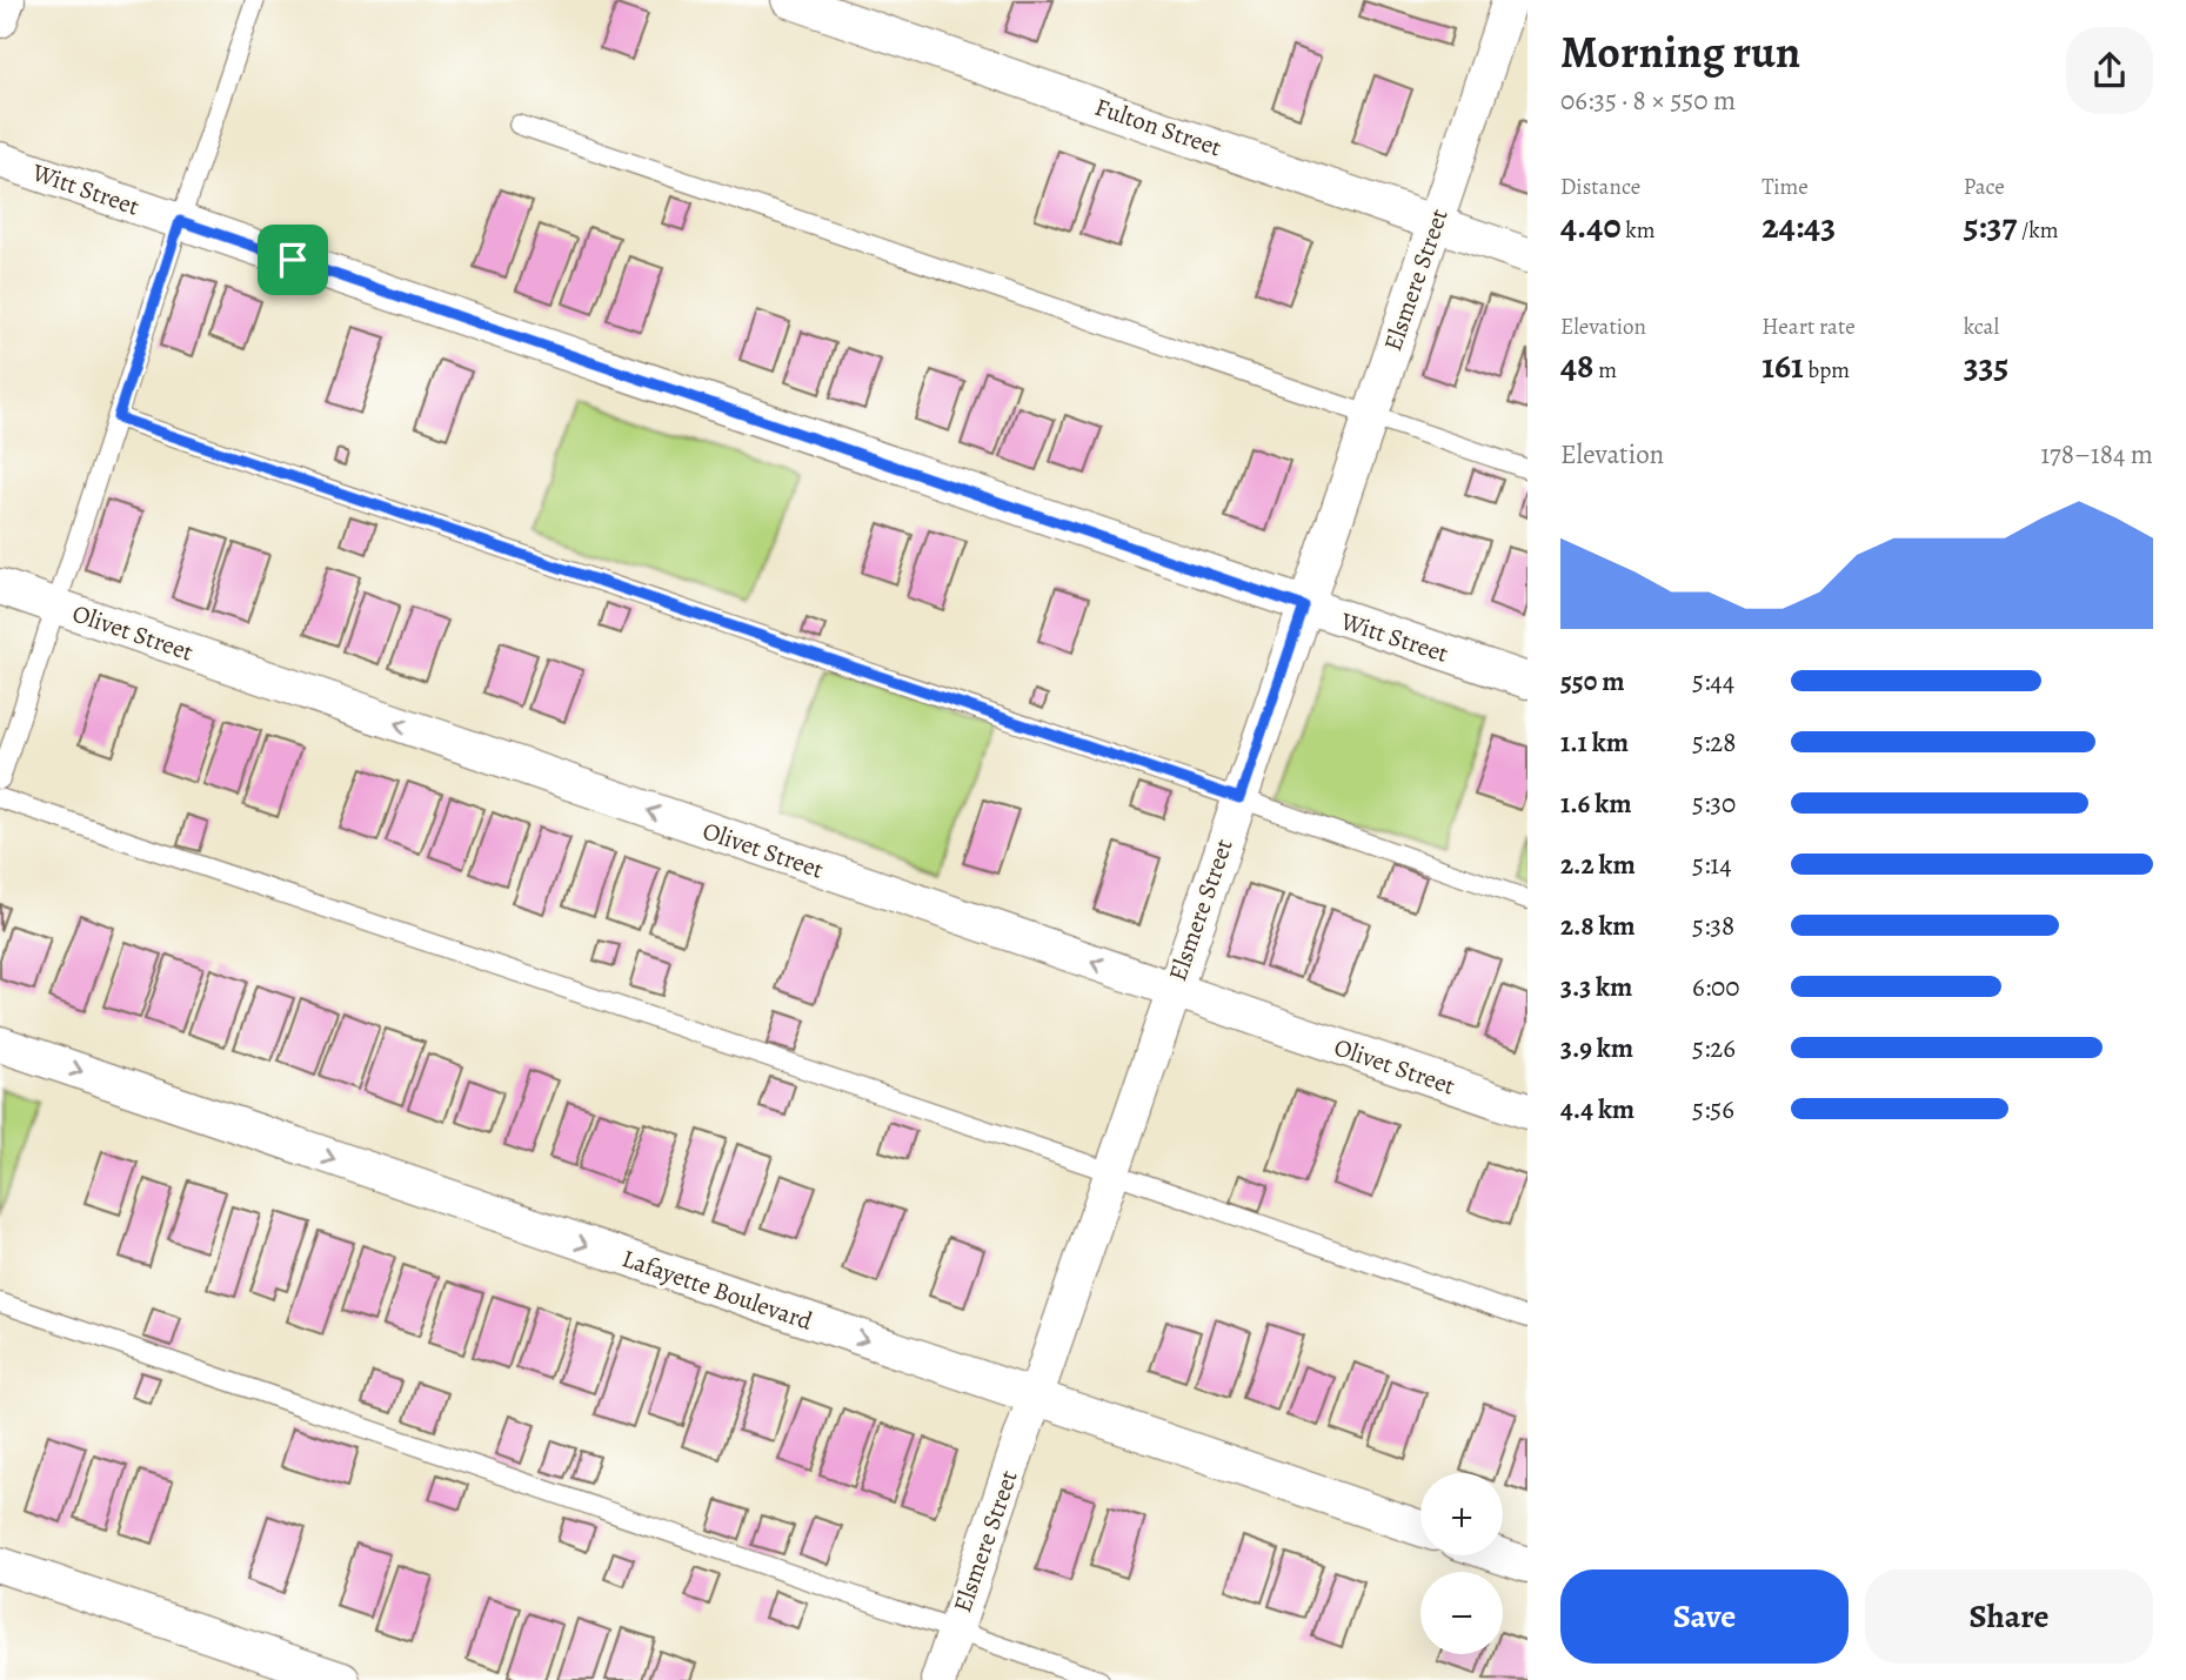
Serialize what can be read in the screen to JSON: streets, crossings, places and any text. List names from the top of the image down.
{
  "streets": {
    "street": [
      "Fulton Street",
      "Witt Street",
      "Elsmere Street",
      "Olivet Street",
      "Lafayette Boulevard"
    ]
  },
  "crossings": [
    ["Fulton Street", "Elsmere Street"],
    ["Witt Street", "Elsmere Street"],
    ["Elsmere Street", "Olivet Street"],
    ["Elsmere Street", "Lafayette Boulevard"]
  ],
  "one_way": ["Olivet Street", "Lafayette Boulevard"],
  "page": {
    "heading": ["Morning run", "06:35 · 8 × 550 m"],
    "stats": [
      ["Distance", "4.40 km"],
      ["Time", "24:43"],
      ["Pace", "5:37 /km"],
      ["Elevation", "48 m"],
      ["Heart rate", "161 bpm"],
      ["kcal", "335"]
    ],
    "chart": ["Elevation", "178–184 m"],
    "list": [
      {
        "name": "550 m",
        "note": "5:44"
      },
      {
        "name": "1.1 km",
        "note": "5:28"
      },
      {
        "name": "1.6 km",
        "note": "5:30"
      },
      {
        "name": "2.2 km",
        "note": "5:14"
      },
      {
        "name": "2.8 km",
        "note": "5:38"
      },
      {
        "name": "3.3 km",
        "note": "6:00"
      },
      {
        "name": "3.9 km",
        "note": "5:26"
      },
      {
        "name": "4.4 km",
        "note": "5:56"
      }
    ],
    "map_buttons": ["+", "−"],
    "buttons": ["Save", "Share"]
  }
}
